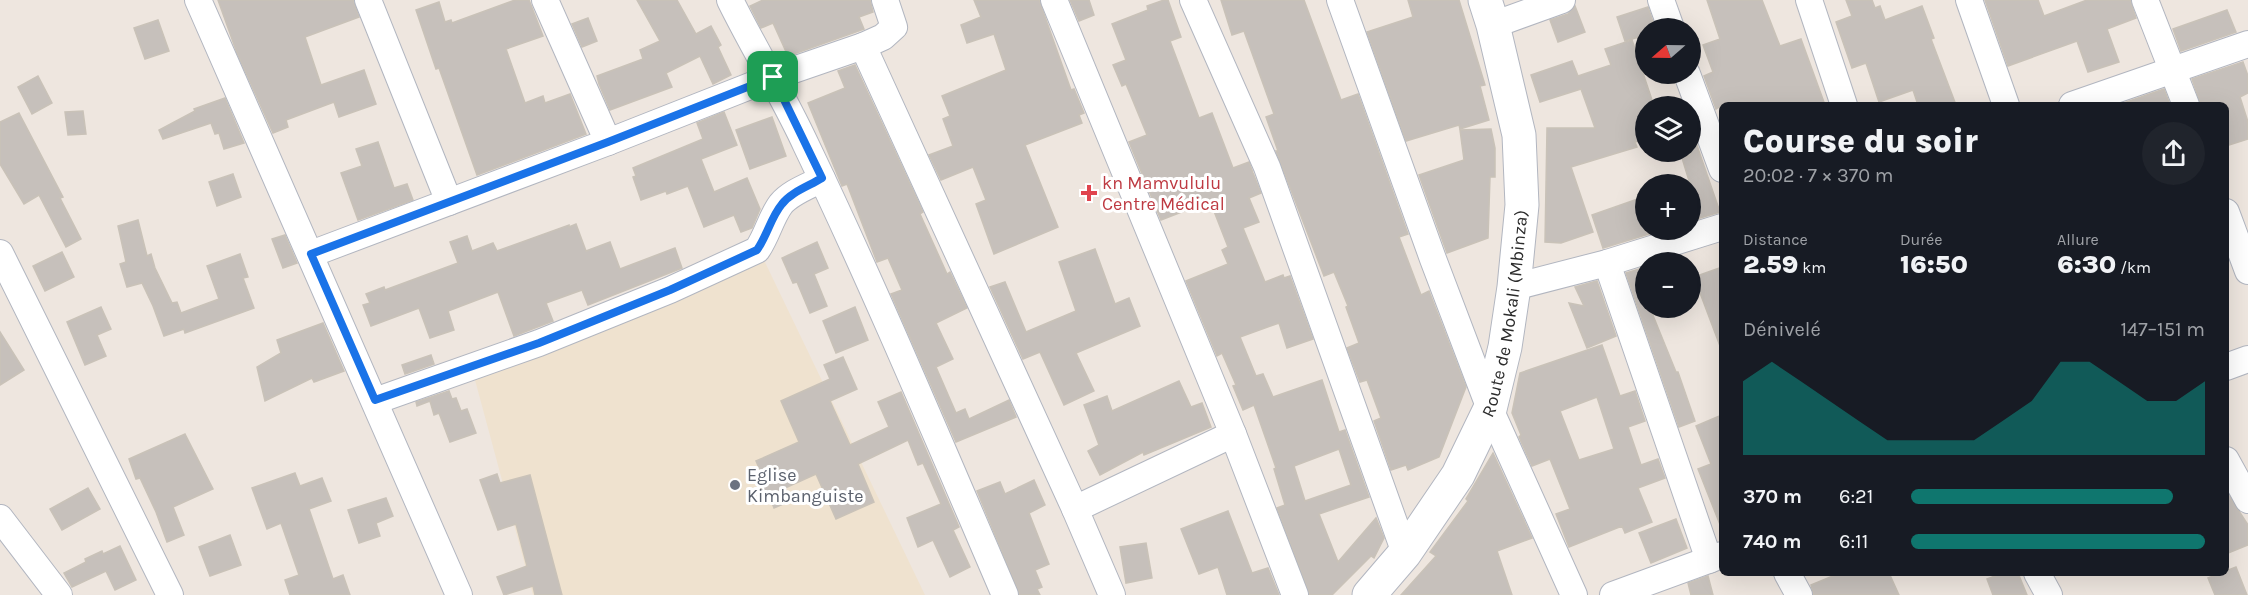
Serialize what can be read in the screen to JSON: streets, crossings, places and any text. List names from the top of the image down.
{
  "streets": {
    "street": ["Route de Mokali (Mbinza)"]
  },
  "places": {
    "health": ["kn Mamvululu Centre Médical"],
    "other": ["Eglise Kimbanguiste"]
  },
  "north": "left",
  "page": {
    "map_buttons": ["+", "−"],
    "heading": ["Course du soir", "20:02 · 7 × 370 m"],
    "stats": [
      ["Distance", "2.59 km"],
      ["Durée", "16:50"],
      ["Allure", "6:30 /km"]
    ],
    "chart": ["Dénivelé", "147–151 m"],
    "list": [
      {
        "name": "370 m",
        "note": "6:21"
      },
      {
        "name": "740 m",
        "note": "6:11"
      }
    ]
  }
}
